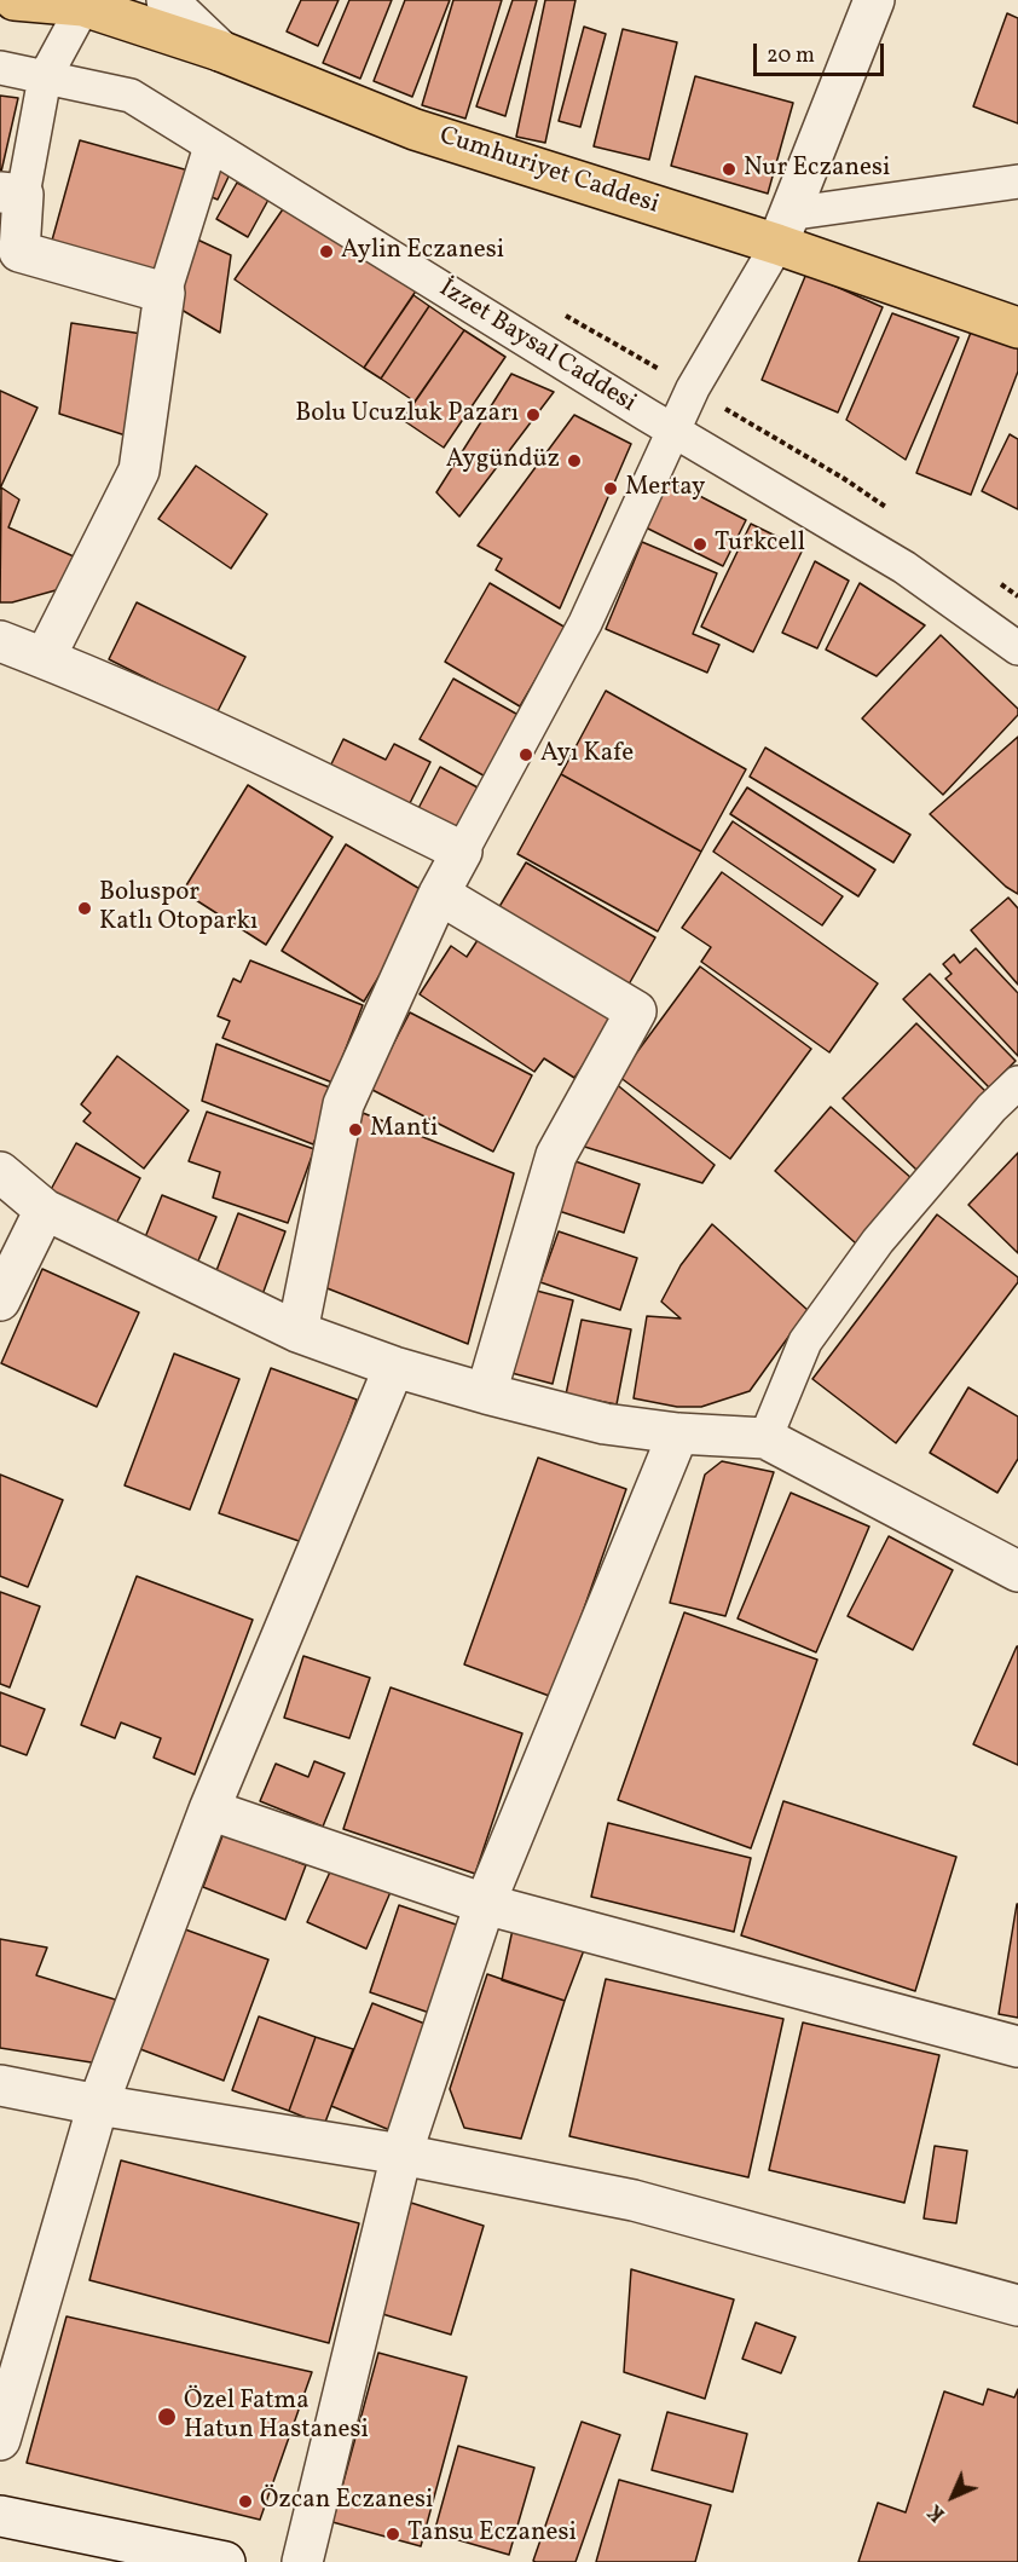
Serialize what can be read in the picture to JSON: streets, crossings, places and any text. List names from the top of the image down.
{
  "streets": {
    "main road": ["Cumhuriyet Caddesi"],
    "street": ["İzzet Baysal Caddesi"]
  },
  "places": [
    "Nur Eczanesi",
    "Aylin Eczanesi",
    "Bolu Ucuzluk Pazarı",
    "Aygündüz",
    "Mertay",
    "Turkcell",
    "Ayı Kafe",
    "Boluspor Katlı Otoparkı",
    "Manti",
    "Özel Fatma Hatun Hastanesi",
    "Özcan Eczanesi",
    "Tansu Eczanesi"
  ],
  "scale_bar": "20 m",
  "north": "bottom left"
}
